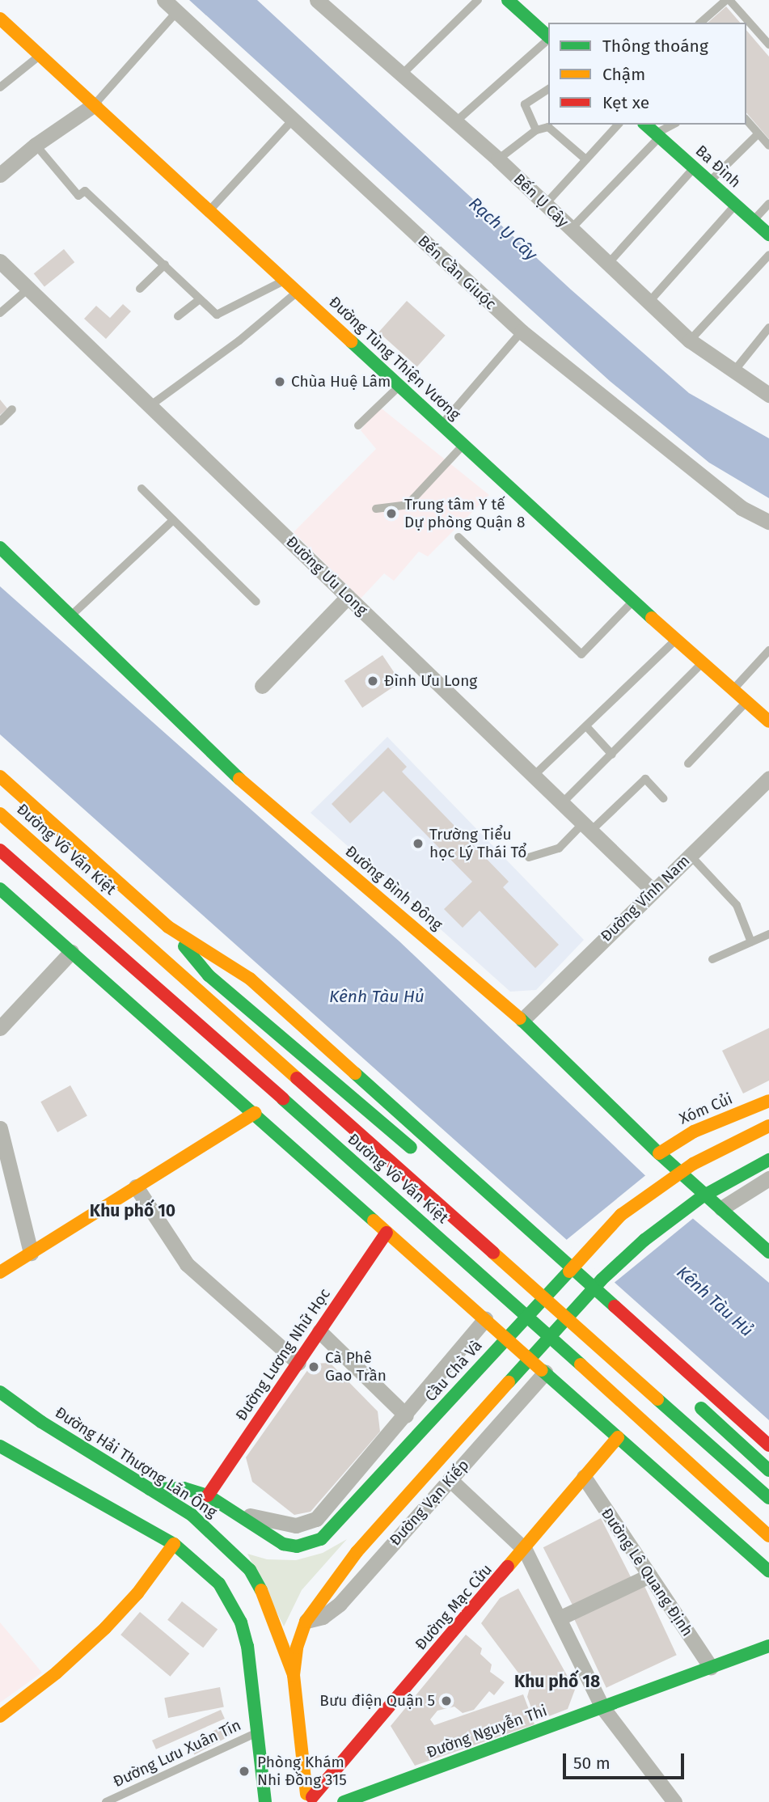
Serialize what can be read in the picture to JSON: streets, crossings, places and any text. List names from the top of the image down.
{
  "streets": {
    "main road": [
      "Ba Đình",
      "Đường Tùng Thiện Vương",
      "Đường Võ Văn Kiệt",
      "Đường Bình Đông",
      "Xóm Củi",
      "Đường Lương Nhữ Học",
      "Cầu Chà Và",
      "Đường Hải Thượng Lãn Ông",
      "Đường Mạc Cửu",
      "Đường Nguyễn Thi"
    ],
    "street": [
      "Bến Ụ Cây",
      "Bến Cần Giuộc",
      "Đường Ưu Long",
      "Đường Vĩnh Nam",
      "Đường Vạn Kiếp",
      "Đường Lê Quang Định"
    ],
    "lane": ["Đường Lưu Xuân Tín"]
  },
  "crossings": [
    ["Đường Ưu Long", "Đường Vĩnh Nam"],
    ["Đường Bình Đông", "Đường Vĩnh Nam"],
    ["Đường Bình Đông", "Xóm Củi"],
    ["Đường Lương Nhữ Học", "Cầu Chà Và"],
    ["Cầu Chà Và", "Đường Hải Thượng Lãn Ông"],
    ["Đường Hải Thượng Lãn Ông", "Đường Mạc Cửu"],
    ["Đường Lê Quang Định", "Đường Mạc Cửu"],
    ["Đường Lê Quang Định", "Đường Nguyễn Thi"]
  ],
  "districts": ["Khu phố 10", "Khu phố 18"],
  "water": ["Rạch Ụ Cây", "Kênh Tàu Hủ"],
  "places": [
    "Chùa Huệ Lâm",
    "Trung tâm Y tế Dự phòng Quận 8",
    "Đình Ưu Long",
    "Trường Tiểu học Lý Thái Tổ",
    "Cà Phê Gao Trần",
    "Bưu điện Quận 5",
    "Phòng Khám Nhi Đồng 315"
  ],
  "legend": ["Thông thoáng", "Chậm", "Kẹt xe"],
  "scale_bar": "50 m"
}
